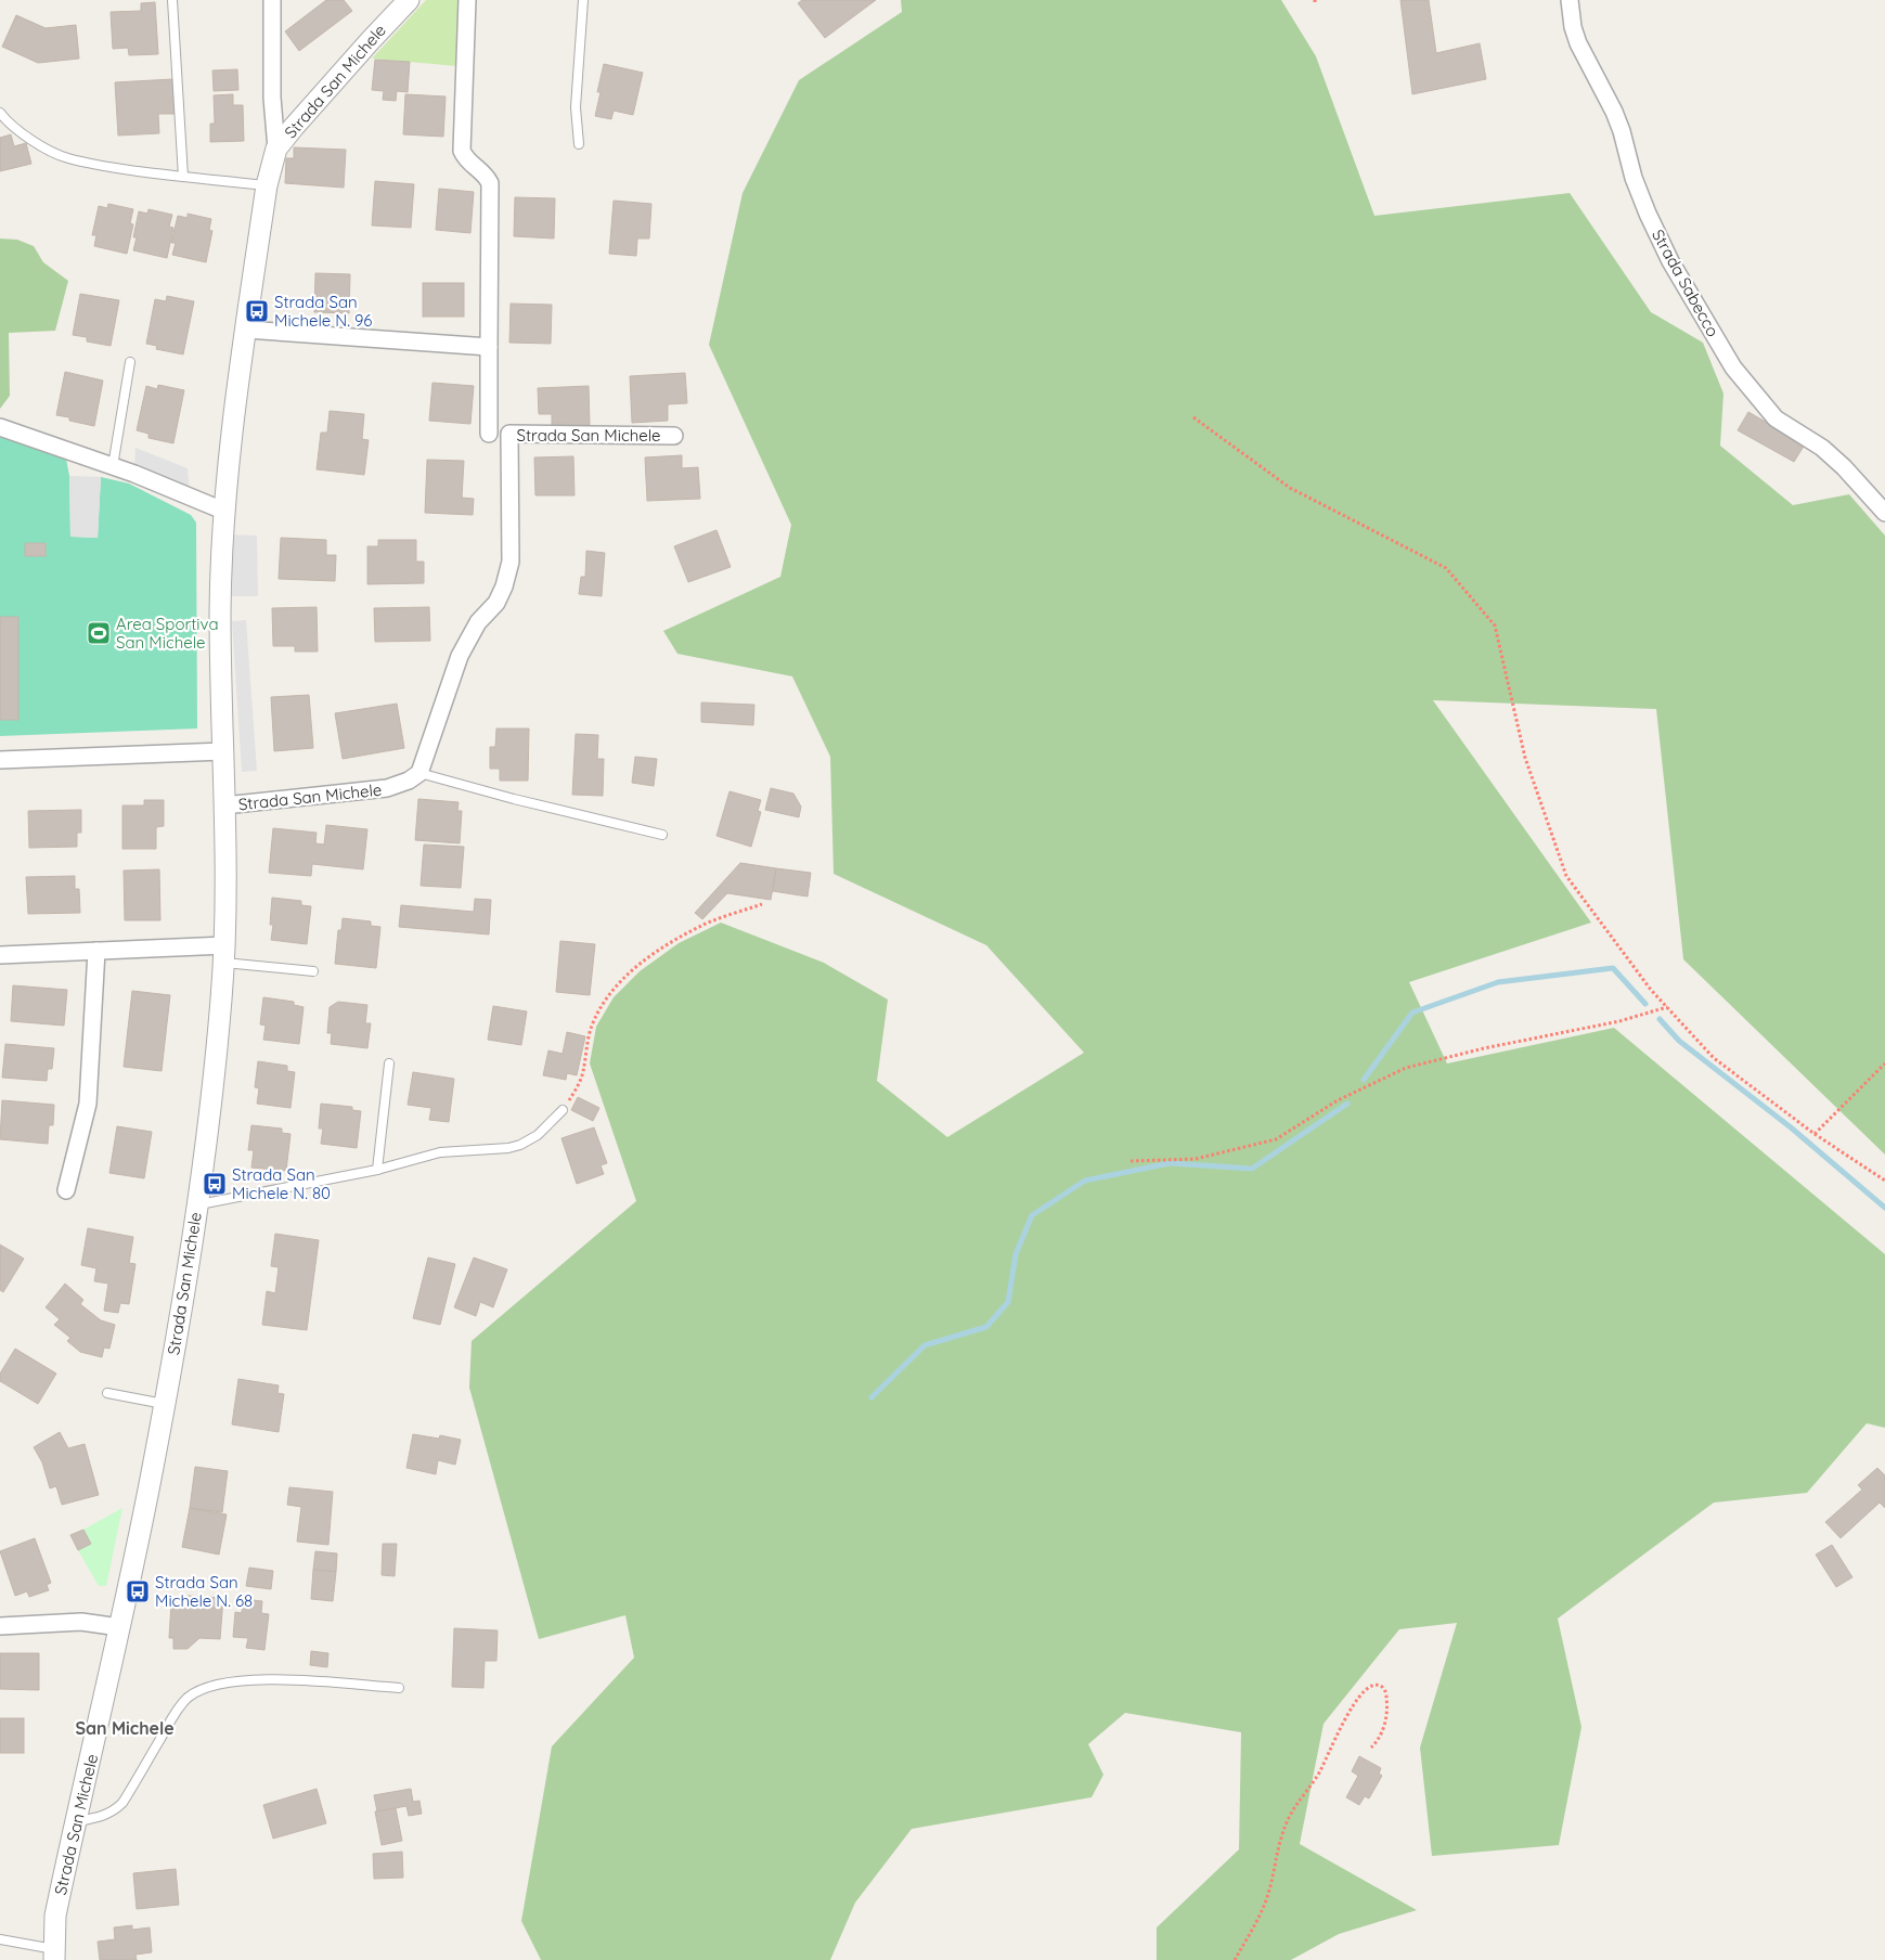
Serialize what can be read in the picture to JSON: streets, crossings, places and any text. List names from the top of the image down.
{
  "streets": {
    "street": ["Strada San Michele", "Strada Sabecco"]
  },
  "districts": ["San Michele"],
  "places": {
    "bus stop": ["Strada San Michele N. 96", "Strada San Michele N. 80", "Strada San Michele N. 68"],
    "sports": ["Area Sportiva San Michele"]
  }
}
